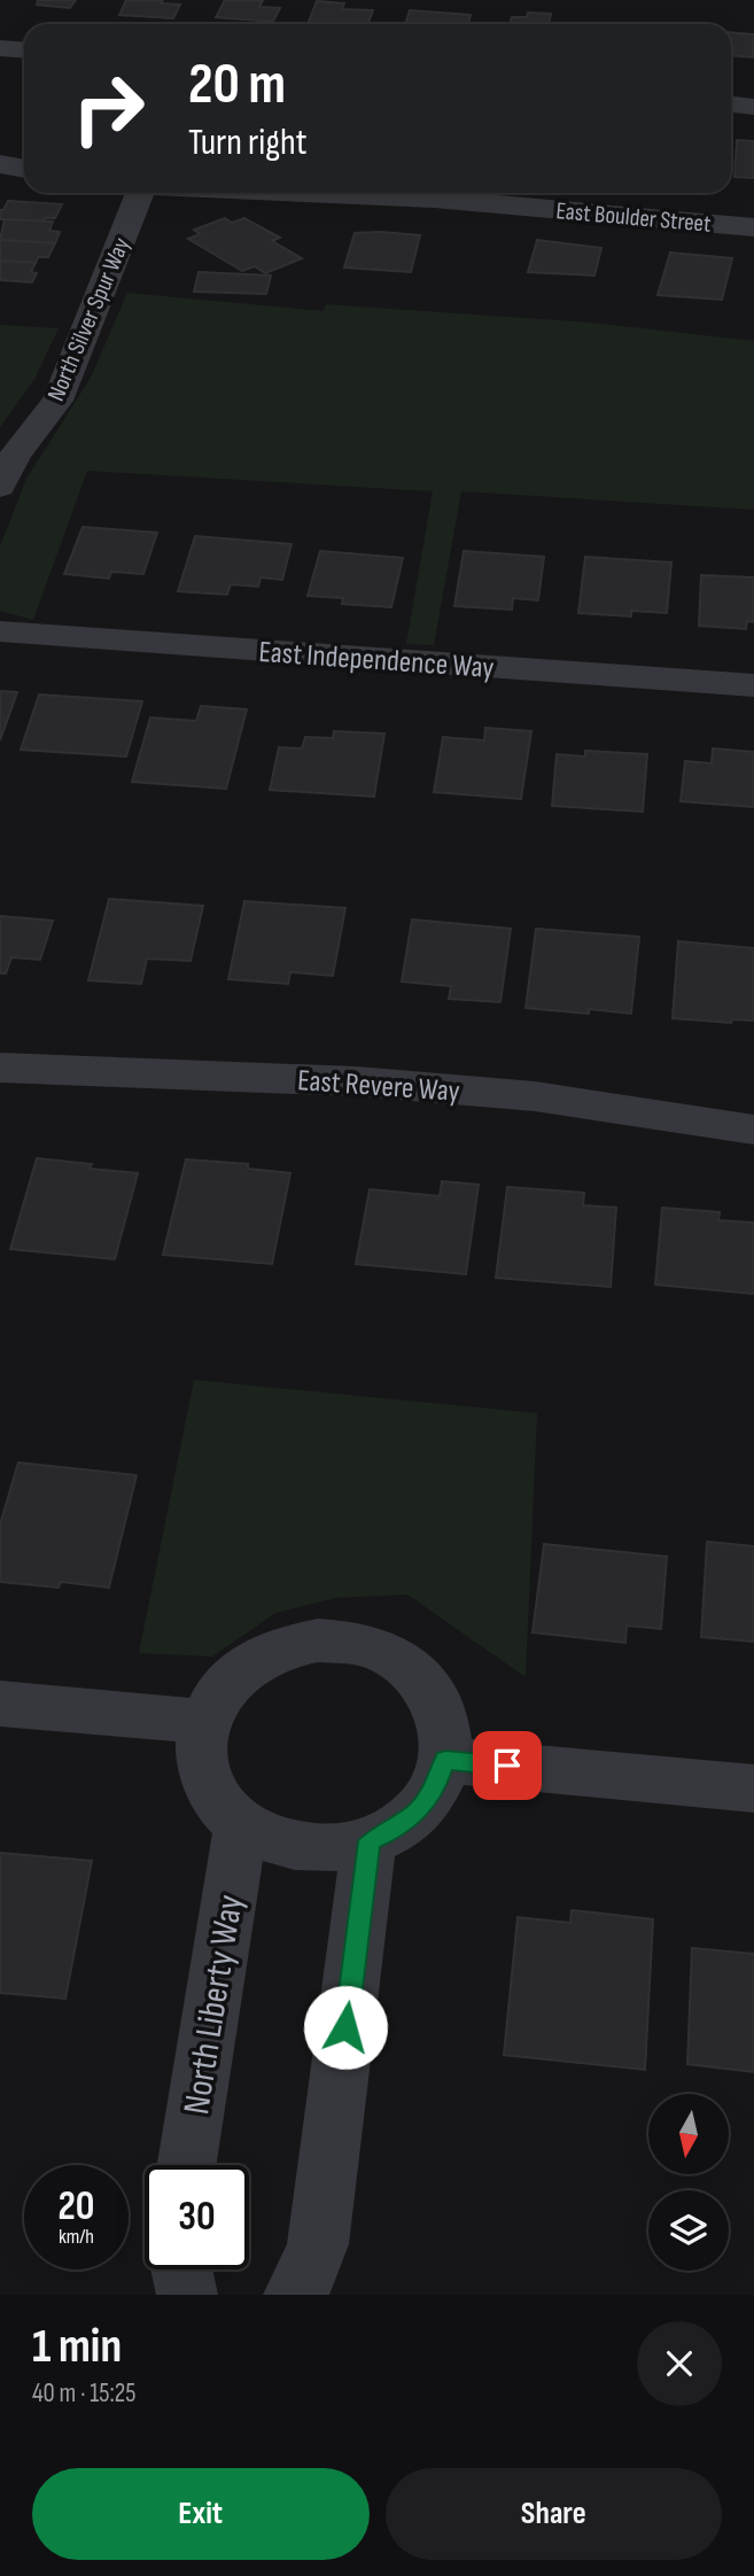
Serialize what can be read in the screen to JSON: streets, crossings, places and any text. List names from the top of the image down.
{
  "streets": {
    "street": [
      "East Boulder Street",
      "North Silver Spur Way",
      "East Independence Way",
      "East Revere Way",
      "North Liberty Way"
    ]
  },
  "north": "bottom",
  "page": {
    "turn": ["20 m", "Turn right"],
    "speed": "20 km/h",
    "limit": "30",
    "heading": ["1 min", "40 m · 15:25"],
    "buttons": ["Exit", "Share"]
  }
}
